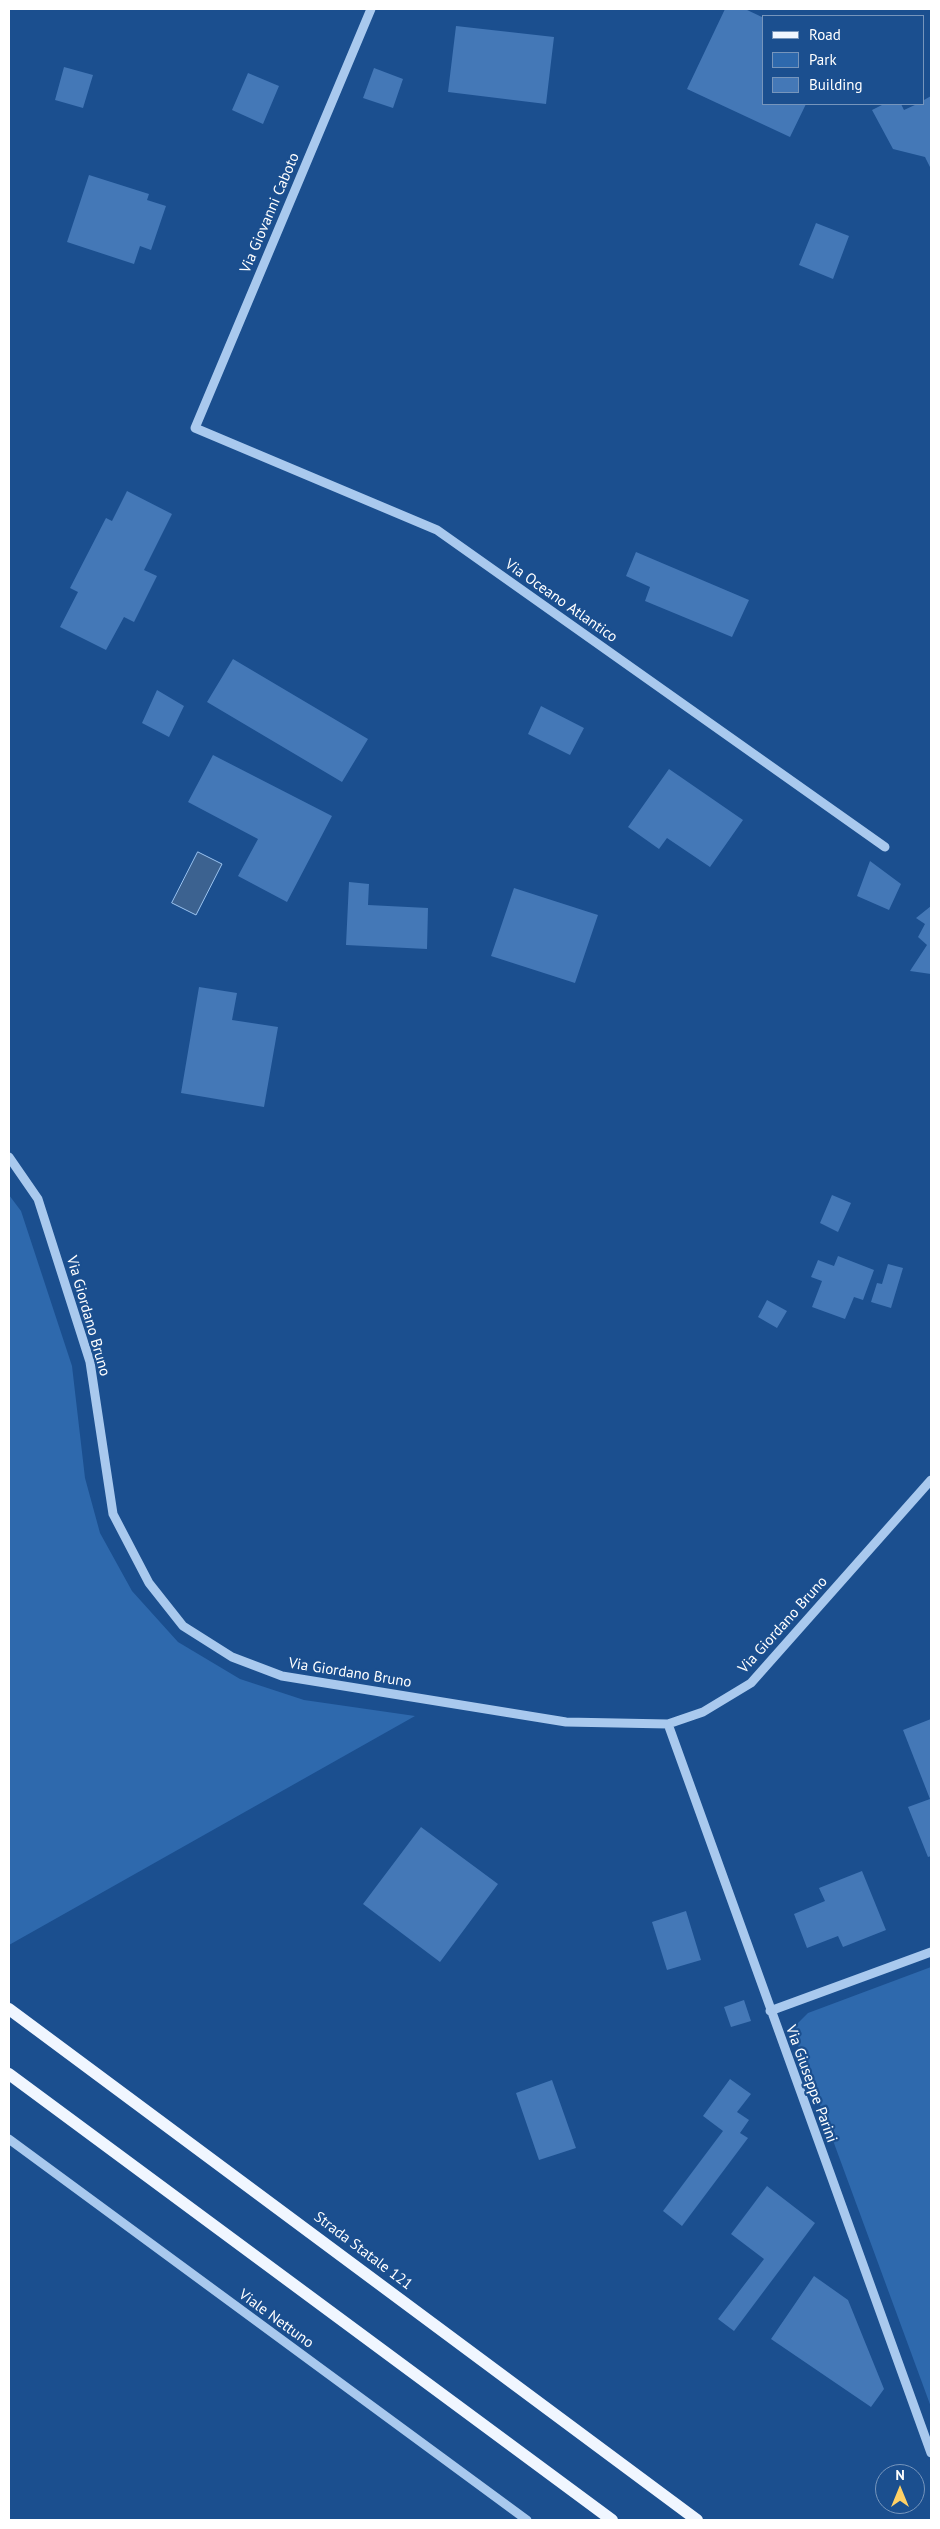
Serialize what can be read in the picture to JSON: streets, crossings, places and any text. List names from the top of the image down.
{
  "streets": {
    "main road": ["Strada Statale 121"],
    "street": [
      "Via Giovanni Caboto",
      "Via Oceano Atlantico",
      "Via Giordano Bruno",
      "Via Giuseppe Parini",
      "Viale Nettuno"
    ]
  },
  "crossings": [
    ["Via Giovanni Caboto", "Via Oceano Atlantico"],
    ["Via Giordano Bruno", "Via Giuseppe Parini"]
  ],
  "legend": ["Road", "Park", "Building"],
  "north": "top"
}
